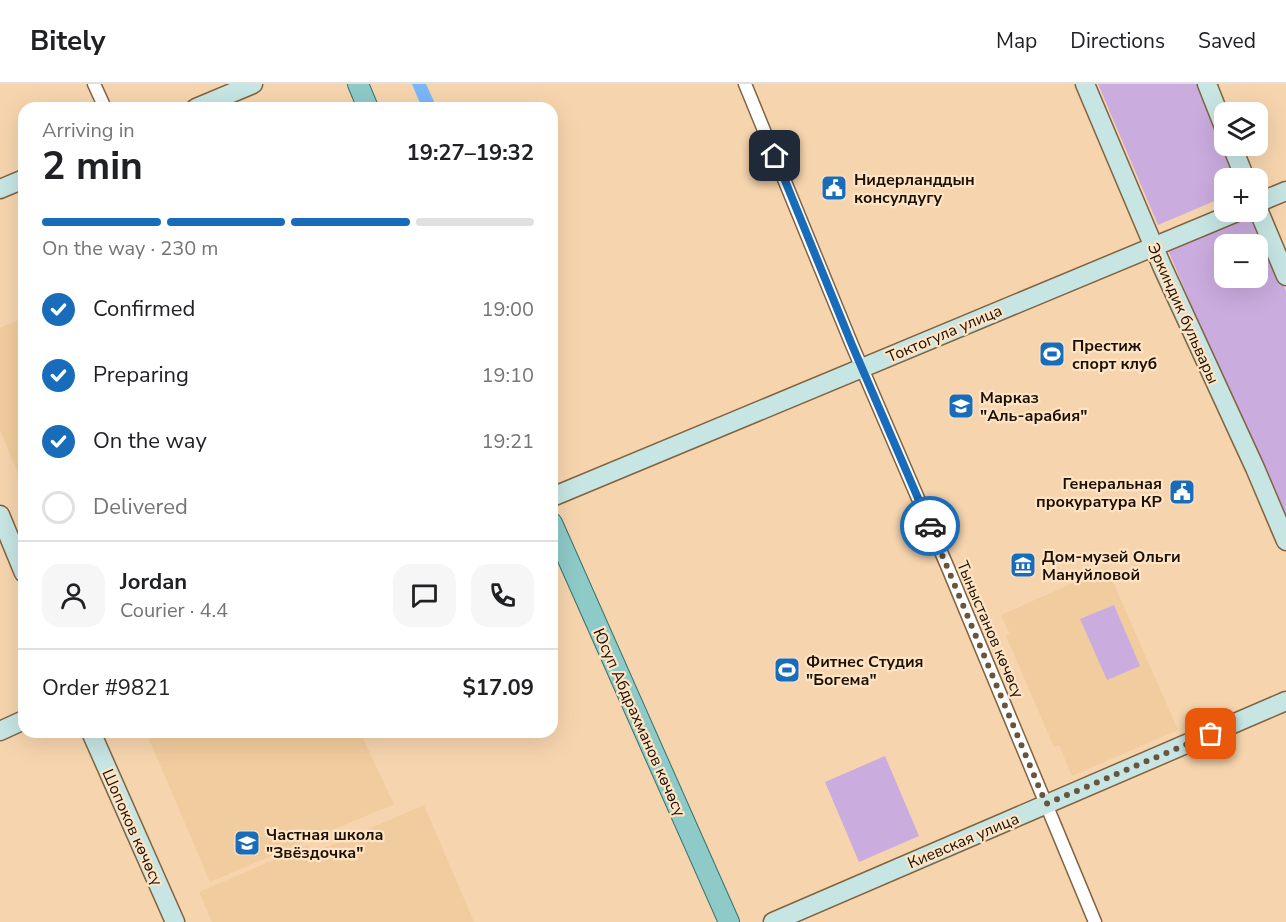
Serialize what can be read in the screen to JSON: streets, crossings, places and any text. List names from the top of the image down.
{
  "streets": {
    "main road": [
      "Эркиндик бульвары",
      "Токтогула улица",
      "Юсуп Абдрахманов көчөсү",
      "Шопоков көчөсү",
      "Киевская улица"
    ],
    "street": ["Тыныстанов көчөсү"]
  },
  "crossings": [
    ["Эркиндик бульвары", "Токтогула улица"],
    ["Токтогула улица", "Тыныстанов көчөсү"],
    ["Тыныстанов көчөсү", "Киевская улица"]
  ],
  "places": {
    "public building": ["Нидерланддын консулдугу", "Генеральная прокуратура КР"],
    "sports": ["Престиж спорт клуб", "Фитнес Студия \"Богема\""],
    "school or university": ["Марказ \"Аль-арабия\"", "Частная школа \"Звёздочка\""],
    "museum": ["Дом-музей Ольги Мануйловой"]
  },
  "page": {
    "header": "Bitely",
    "nav": ["Map", "Directions", "Saved"],
    "map_buttons": ["+", "−"],
    "heading": ["2 min", "Arriving in", "19:27–19:32"],
    "panel": [
      "Jordan",
      "Courier · 4.4",
      "Order #9821",
      "$17.09"
    ],
    "bar": "On the way · 230 m",
    "list": [
      ["Confirmed", "19:00"],
      ["Preparing", "19:10"],
      ["On the way", "19:21"],
      "Delivered"
    ]
  }
}
